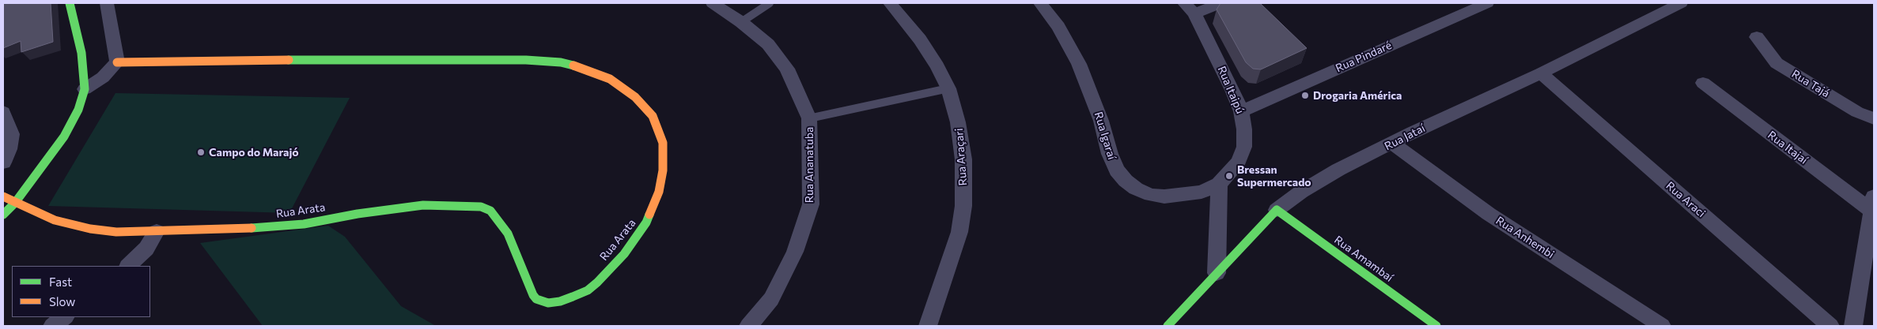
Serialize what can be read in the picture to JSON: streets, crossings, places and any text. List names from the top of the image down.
{
  "streets": {
    "street": [
      "Rua Pindaré",
      "Rua Tajá",
      "Rua Itaipú",
      "Rua Igaraí",
      "Rua Jataí",
      "Rua Itajaí",
      "Rua Araçari",
      "Rua Ananatuba",
      "Rua Araci",
      "Rua Arata",
      "Rua Anhembi",
      "Rua Amambaí"
    ]
  },
  "crossings": [
    ["Rua Pindaré", "Rua Itaipú"],
    ["Rua Itaipú", "Rua Igaraí"],
    ["Rua Jataí", "Rua Araci"],
    ["Rua Jataí", "Rua Anhembi"],
    ["Rua Jataí", "Rua Amambaí"]
  ],
  "places": ["Drogaria América", "Campo do Marajó", "Bressan Supermercado"],
  "legend": ["Fast", "Slow"]
}
